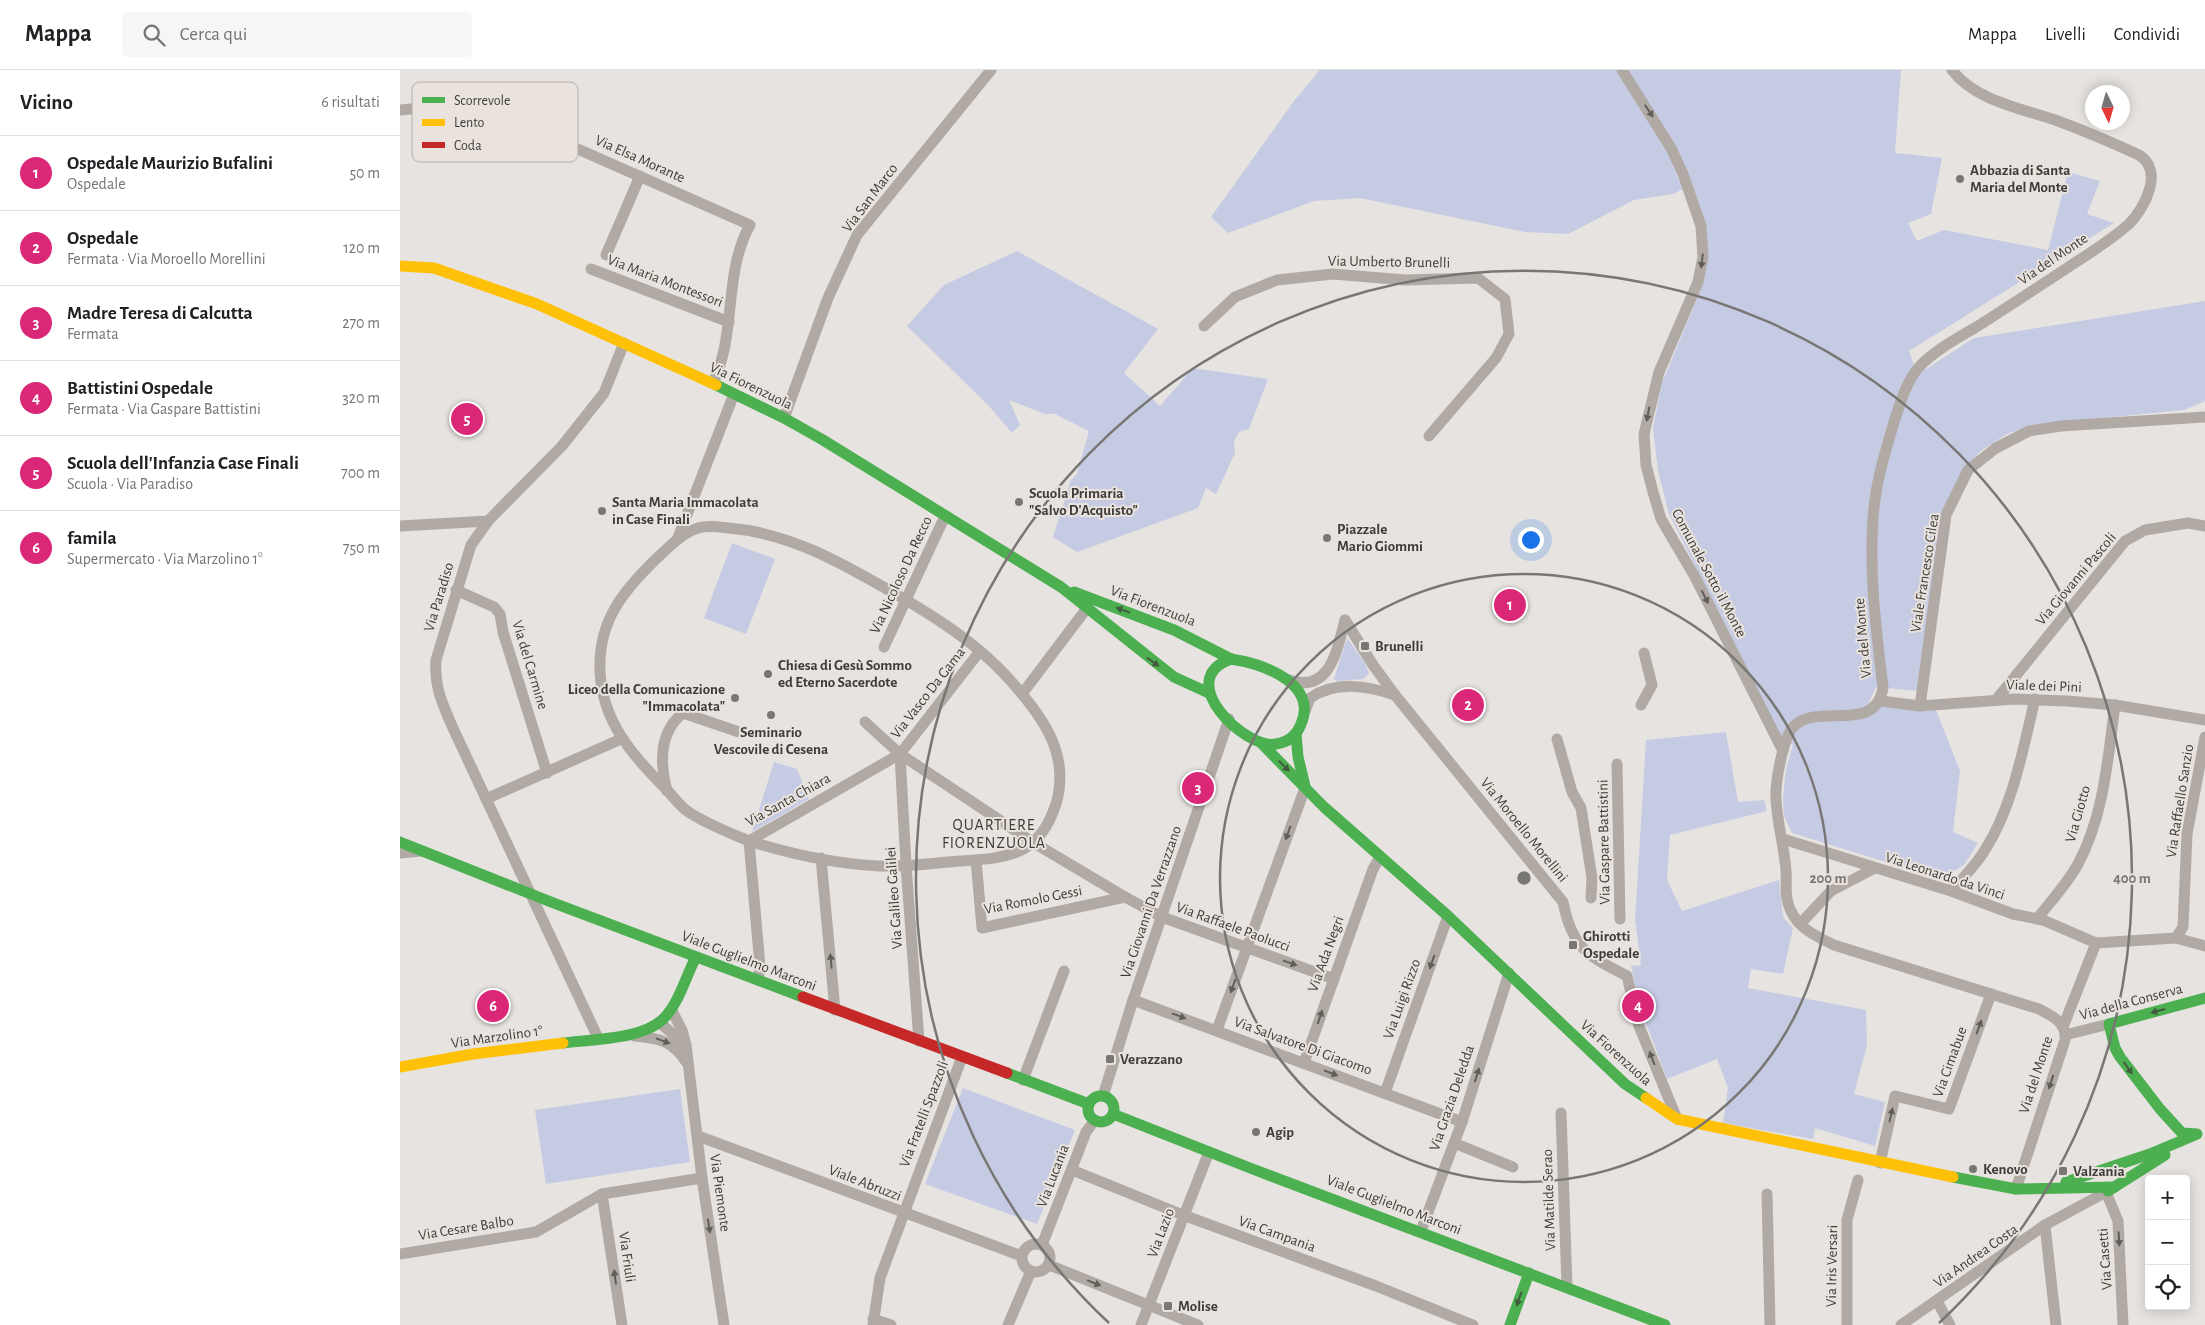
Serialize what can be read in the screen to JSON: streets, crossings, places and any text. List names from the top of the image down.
{
  "streets": {
    "street": [
      "Via Elsa Morante",
      "Via San Marco",
      "Via del Monte",
      "Via Umberto Brunelli",
      "Via Maria Montessori",
      "Via Fiorenzuola",
      "Comunale Sotto il Monte",
      "Viale Francesco Cilea",
      "Via Nicoloso Da Recco",
      "Via Giovanni Pascoli",
      "Via Paradiso",
      "Via del Carmine",
      "Viale dei Pini",
      "Via Vasco Da Gama",
      "Via Santa Chiara",
      "Via Raffaello Sanzio",
      "Via Giotto",
      "Via Moroello Morellini",
      "Via Gaspare Battistini",
      "Via Leonardo da Vinci",
      "Via Galileo Galilei",
      "Via Romolo Gessi",
      "Via Giovanni Da Verrazzano",
      "Via Raffaele Paolucci",
      "Via Ada Negri",
      "Viale Guglielmo Marconi",
      "Via Luigi Rizzo",
      "Via della Conserva",
      "Via Marzolino 1°",
      "Via Salvatore Di Giacomo",
      "Via Cimabue",
      "Via Grazia Deledda",
      "Via Fratelli Spazzoli",
      "Via Lucania",
      "Viale Abruzzi",
      "Via Piemonte",
      "Via Matilde Serao",
      "Via Cesare Balbo",
      "Via Lazio",
      "Via Campania",
      "Via Andrea Costa",
      "Via Friuli",
      "Via Casetti",
      "Via Iris Versari"
    ]
  },
  "crossings": [
    ["Via Elsa Morante", "Via Maria Montessori"],
    ["Via San Marco", "Via Fiorenzuola"],
    ["Via del Monte", "Via Fiorenzuola"],
    ["Via del Monte", "Comunale Sotto il Monte"],
    ["Via del Monte", "Viale dei Pini"],
    ["Via del Monte", "Via Leonardo da Vinci"],
    ["Via del Monte", "Via della Conserva"],
    ["Via del Monte", "Via Cimabue"],
    ["Via Maria Montessori", "Via Fiorenzuola"],
    ["Via Fiorenzuola", "Via Nicoloso Da Recco"],
    ["Via Fiorenzuola", "Via Paradiso"],
    ["Via Fiorenzuola", "Via Moroello Morellini"],
    ["Via Fiorenzuola", "Via Giovanni Da Verrazzano"],
    ["Via Fiorenzuola", "Via Ada Negri"],
    ["Via Fiorenzuola", "Via Luigi Rizzo"],
    ["Via Fiorenzuola", "Via Cimabue"],
    ["Via Fiorenzuola", "Via Grazia Deledda"],
    ["Via Fiorenzuola", "Via Andrea Costa"],
    ["Via Fiorenzuola", "Via Casetti"],
    ["Viale Francesco Cilea", "Viale dei Pini"],
    ["Via Giovanni Pascoli", "Viale dei Pini"],
    ["Via Paradiso", "Via del Carmine"],
    ["Via Paradiso", "Viale Guglielmo Marconi"],
    ["Viale dei Pini", "Via Giotto"],
    ["Via Vasco Da Gama", "Via Santa Chiara"],
    ["Via Vasco Da Gama", "Via Galileo Galilei"],
    ["Via Vasco Da Gama", "Via Raffaele Paolucci"],
    ["Via Santa Chiara", "Via Galileo Galilei"],
    ["Via Santa Chiara", "Via Raffaele Paolucci"],
    ["Via Giotto", "Via Leonardo da Vinci"],
    ["Via Galileo Galilei", "Via Raffaele Paolucci"],
    ["Via Galileo Galilei", "Viale Guglielmo Marconi"],
    ["Via Romolo Gessi", "Via Raffaele Paolucci"],
    ["Via Giovanni Da Verrazzano", "Via Raffaele Paolucci"],
    ["Via Giovanni Da Verrazzano", "Viale Guglielmo Marconi"],
    ["Via Giovanni Da Verrazzano", "Via Salvatore Di Giacomo"],
    ["Via Giovanni Da Verrazzano", "Via Lucania"],
    ["Via Raffaele Paolucci", "Via Ada Negri"],
    ["Via Ada Negri", "Via Salvatore Di Giacomo"],
    ["Viale Guglielmo Marconi", "Via Grazia Deledda"],
    ["Viale Guglielmo Marconi", "Via Fratelli Spazzoli"],
    ["Viale Guglielmo Marconi", "Via Lucania"],
    ["Viale Guglielmo Marconi", "Via Matilde Serao"],
    ["Viale Guglielmo Marconi", "Via Lazio"],
    ["Via Luigi Rizzo", "Via Salvatore Di Giacomo"],
    ["Via Marzolino 1°", "Via Piemonte"],
    ["Via Salvatore Di Giacomo", "Via Grazia Deledda"],
    ["Via Fratelli Spazzoli", "Viale Abruzzi"],
    ["Via Lucania", "Viale Abruzzi"],
    ["Via Lucania", "Via Campania"],
    ["Viale Abruzzi", "Via Piemonte"],
    ["Via Cesare Balbo", "Via Friuli"],
    ["Via Lazio", "Via Campania"],
    ["Via Andrea Costa", "Via Casetti"]
  ],
  "one_way": [
    "Comunale Sotto il Monte",
    "Via Luigi Rizzo",
    "Via Salvatore Di Giacomo",
    "Via Cimabue",
    "Via Grazia Deledda",
    "Via Piemonte",
    "Via Friuli"
  ],
  "districts": ["QUARTIERE FIORENZUOLA"],
  "places": {
    "other": [
      "Abbazia di Santa Maria del Monte",
      "Scuola Primaria \"Salvo D'Acquisto\"",
      "Santa Maria Immacolata in Case Finali",
      "Piazzale Mario Giommi",
      "Chiesa di Gesù Sommo ed Eterno Sacerdote",
      "Liceo della Comunicazione \"Immacolata\"",
      "Seminario Vescovile di Cesena",
      "Agip",
      "Kenovo"
    ],
    "transit": [
      "Brunelli",
      "Ghirotti Ospedale",
      "Verazzano",
      "Valzania",
      "Molise"
    ]
  },
  "legend": ["Scorrevole", "Lento", "Coda"],
  "north": "bottom",
  "page": {
    "header": "Mappa",
    "search": "Cerca qui",
    "nav": ["Mappa", "Livelli", "Condividi"],
    "heading": ["Vicino", "6 risultati"],
    "list": [
      {
        "mark": "1",
        "name": "Ospedale Maurizio Bufalini",
        "note": "Ospedale",
        "value": "50 m"
      },
      {
        "mark": "2",
        "name": "Ospedale",
        "note": "Fermata · Via Moroello Morellini",
        "value": "120 m"
      },
      {
        "mark": "3",
        "name": "Madre Teresa di Calcutta",
        "note": "Fermata",
        "value": "270 m"
      },
      {
        "mark": "4",
        "name": "Battistini Ospedale",
        "note": "Fermata · Via Gaspare Battistini",
        "value": "320 m"
      },
      {
        "mark": "5",
        "name": "Scuola dell'Infanzia Case Finali",
        "note": "Scuola · Via Paradiso",
        "value": "700 m"
      },
      {
        "mark": "6",
        "name": "famila",
        "note": "Supermercato · Via Marzolino 1°",
        "value": "750 m"
      }
    ],
    "pins": [
      "5",
      "1",
      "2",
      "3",
      "4",
      "6"
    ],
    "map_buttons": ["+", "−"]
  },
  "rings": ["200 m", "400 m"]
}
